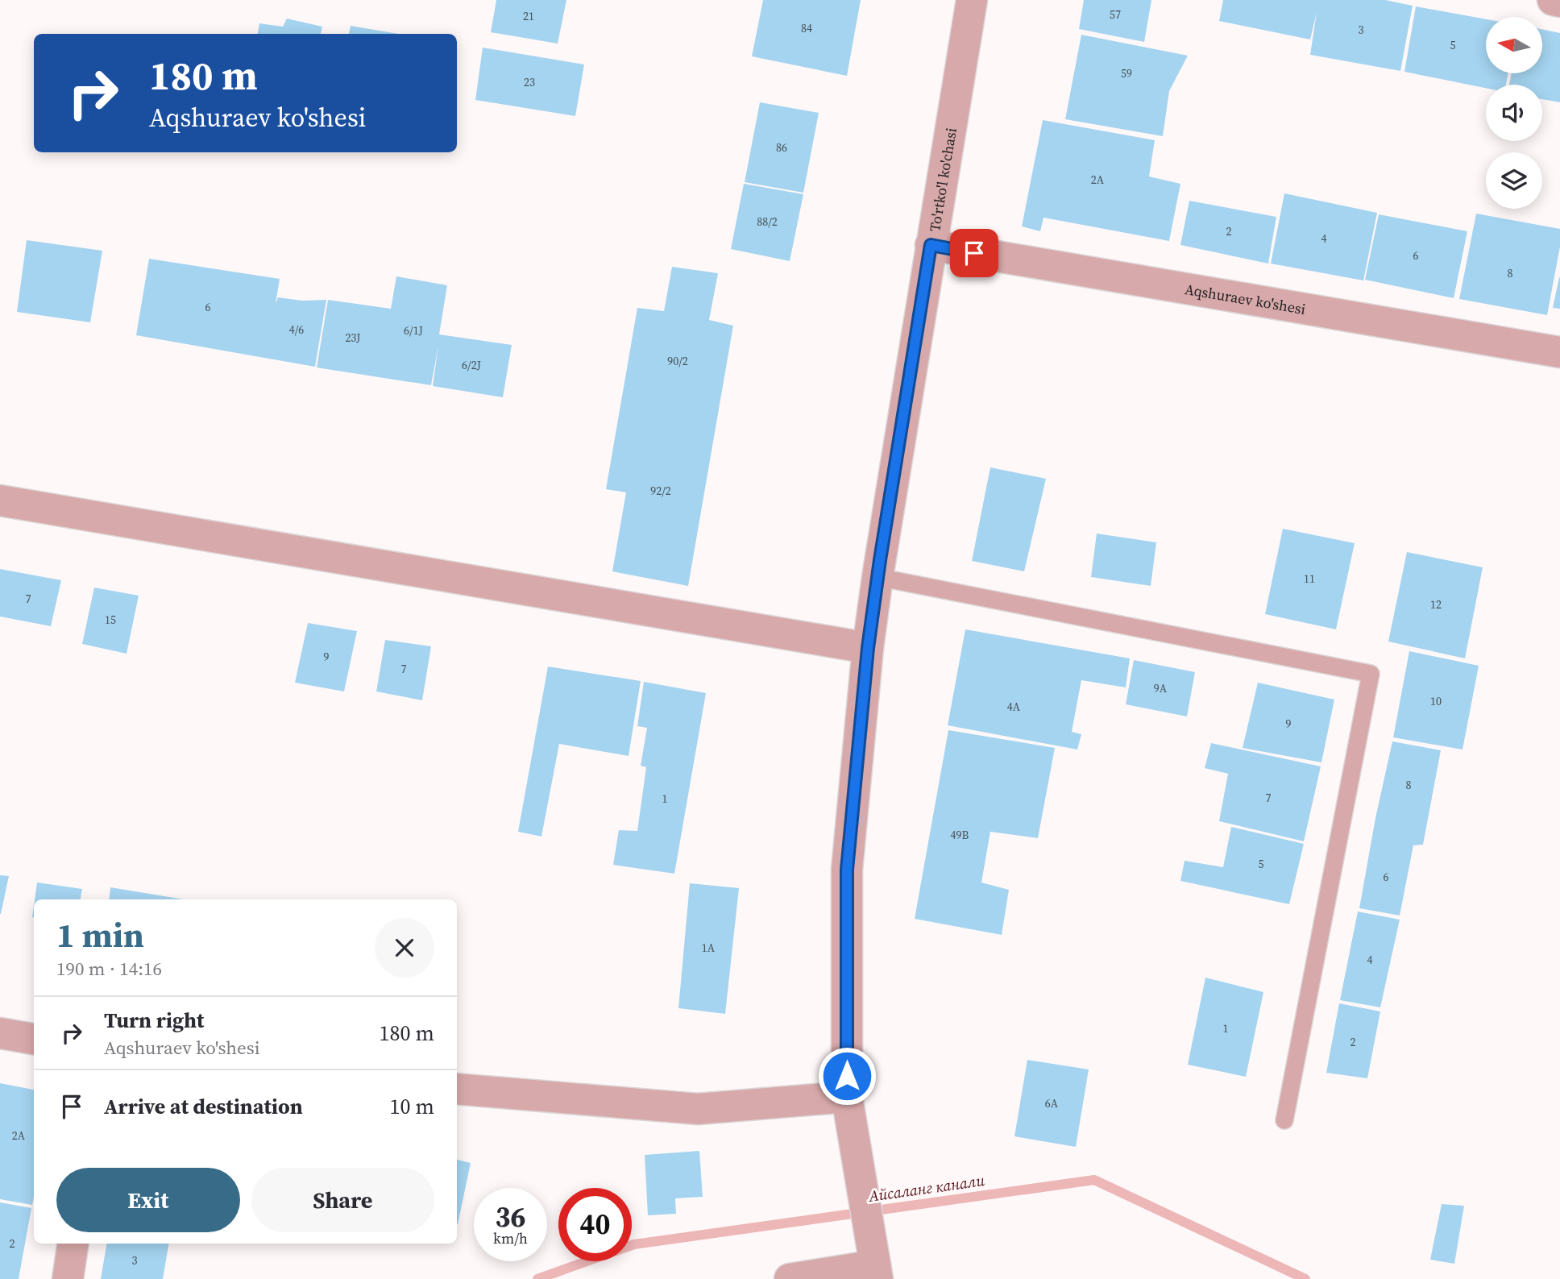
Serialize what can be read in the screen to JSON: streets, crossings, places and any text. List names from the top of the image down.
{
  "streets": {
    "street": ["To'rtko'l ko'chasi", "Aqshuraev ko'shesi"]
  },
  "crossings": [
    ["To'rtko'l ko'chasi", "Aqshuraev ko'shesi"]
  ],
  "water": ["Айсаланг канали"],
  "house_numbers": [
    "57",
    "21",
    "84",
    "3",
    "5",
    "59",
    "23",
    "86",
    "2A",
    "88/2",
    "2",
    "4",
    "6",
    "8",
    "6",
    "4/6",
    "6/1J",
    "23J",
    "90/2",
    "6/2J",
    "92/2",
    "11",
    "7",
    "12",
    "15",
    "9",
    "7",
    "9A",
    "10",
    "4A",
    "9",
    "8",
    "7",
    "1",
    "49B",
    "5",
    "6",
    "1A",
    "4",
    "1",
    "2",
    "6A",
    "2A",
    "2",
    "3"
  ],
  "north": "left",
  "page": {
    "turn": ["180 m", "Aqshuraev ko'shesi"],
    "heading": ["1 min", "190 m · 14:16"],
    "list": [
      {
        "name": "Turn right",
        "note": "Aqshuraev ko'shesi",
        "value": "180 m"
      },
      {
        "name": "Arrive at destination",
        "value": "10 m"
      }
    ],
    "buttons": ["Exit", "Share"],
    "speed": "36 km/h",
    "limit": "40"
  }
}
